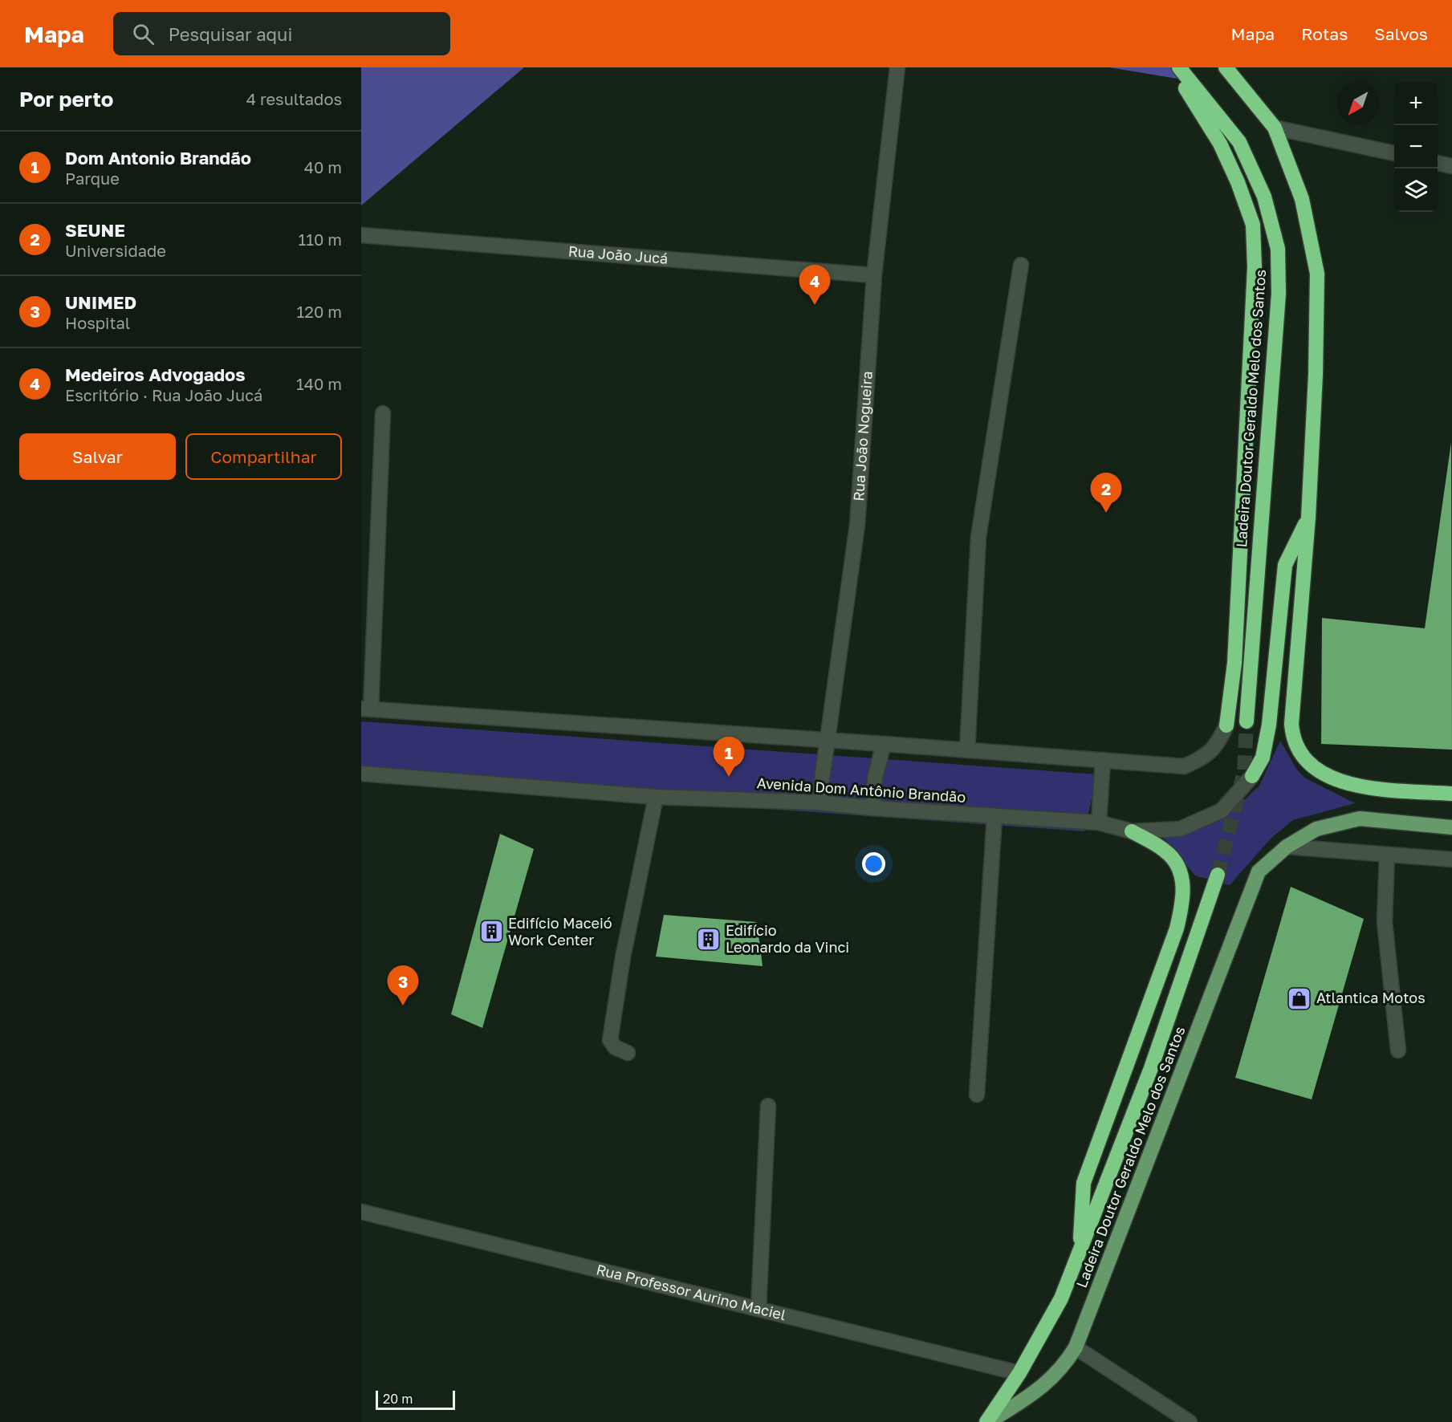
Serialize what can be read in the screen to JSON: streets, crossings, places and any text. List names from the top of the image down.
{
  "streets": {
    "highway": ["Ladeira Doutor Geraldo Melo dos Santos"],
    "street": [
      "Rua João Jucá",
      "Rua João Nogueira",
      "Avenida Dom Antônio Brandão",
      "Rua Professor Aurino Maciel"
    ]
  },
  "crossings": [
    ["Rua João Jucá", "Rua João Nogueira"],
    ["Ladeira Doutor Geraldo Melo dos Santos", "Rua Professor Aurino Maciel"],
    ["Rua João Nogueira", "Avenida Dom Antônio Brandão"]
  ],
  "places": {
    "building": ["Edifício Maceió Work Center", "Edifício Leonardo da Vinci"],
    "shop": ["Atlantica Motos"]
  },
  "scale_bar": "20 m",
  "north": "bottom left",
  "page": {
    "header": "Mapa",
    "search": "Pesquisar aqui",
    "nav": ["Mapa", "Rotas", "Salvos"],
    "heading": ["Por perto", "4 resultados"],
    "map_buttons": ["+", "−"],
    "list": [
      {
        "mark": "1",
        "name": "Dom Antonio Brandão",
        "note": "Parque",
        "value": "40 m"
      },
      {
        "mark": "2",
        "name": "SEUNE",
        "note": "Universidade",
        "value": "110 m"
      },
      {
        "mark": "3",
        "name": "UNIMED",
        "note": "Hospital",
        "value": "120 m"
      },
      {
        "mark": "4",
        "name": "Medeiros Advogados",
        "note": "Escritório · Rua João Jucá",
        "value": "140 m"
      }
    ],
    "pins": [
      "4",
      "2",
      "1",
      "3"
    ],
    "buttons": ["Salvar", "Compartilhar"],
    "scale": "20 m"
  }
}
